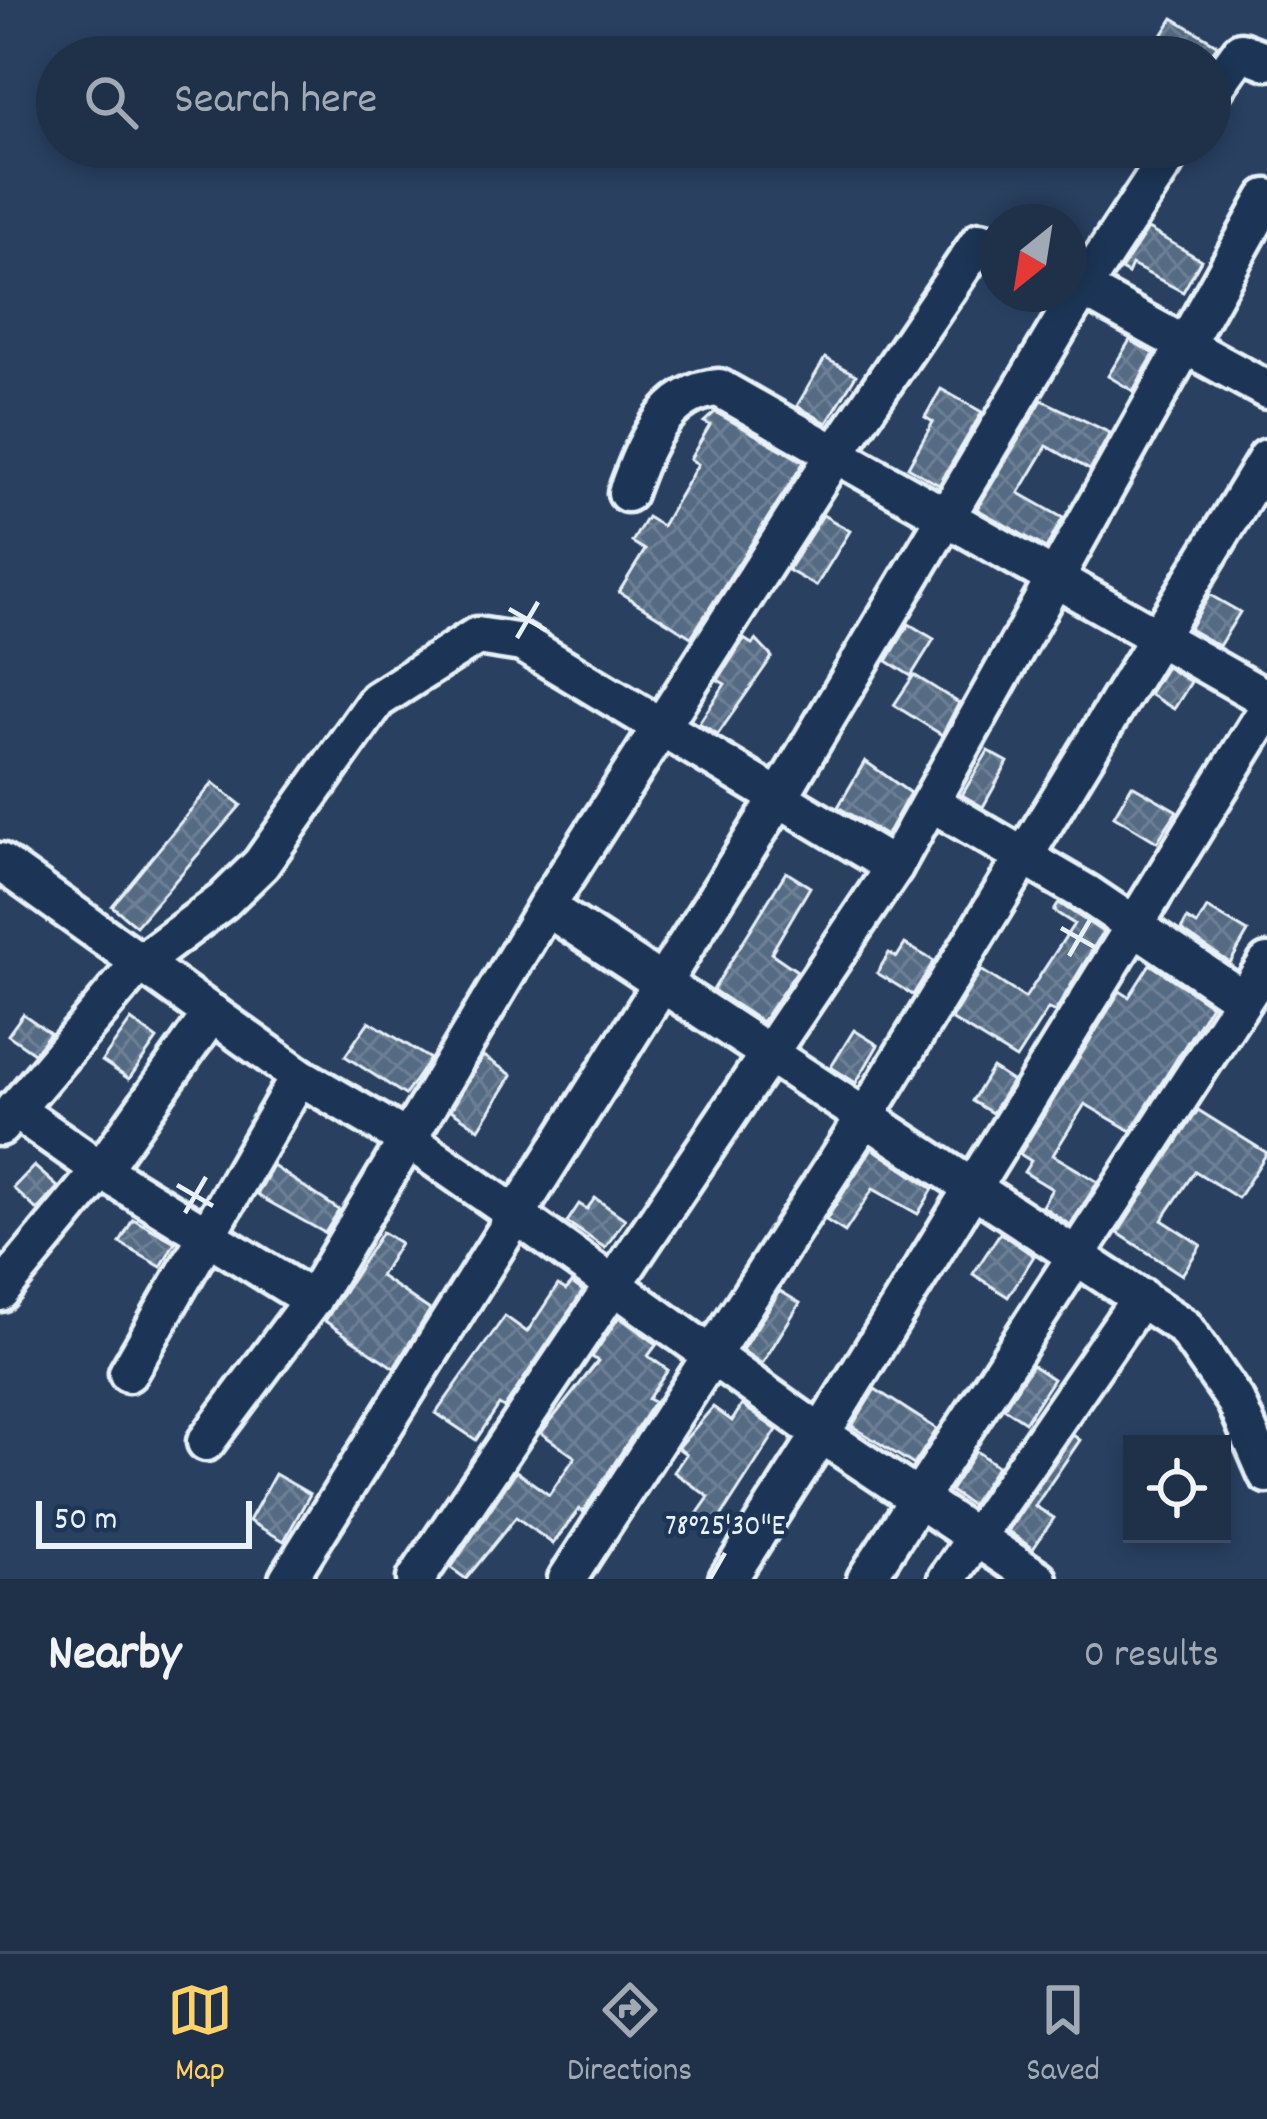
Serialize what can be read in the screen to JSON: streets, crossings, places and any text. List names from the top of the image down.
{
  "scale_bar": "50 m",
  "north": "bottom left",
  "page": {
    "search": "Search here",
    "scale": "50 m",
    "heading": ["Nearby", "0 results"],
    "nav": ["Map", "Directions", "Saved"]
  },
  "coordinates": ["78°25'30\"E"]
}
